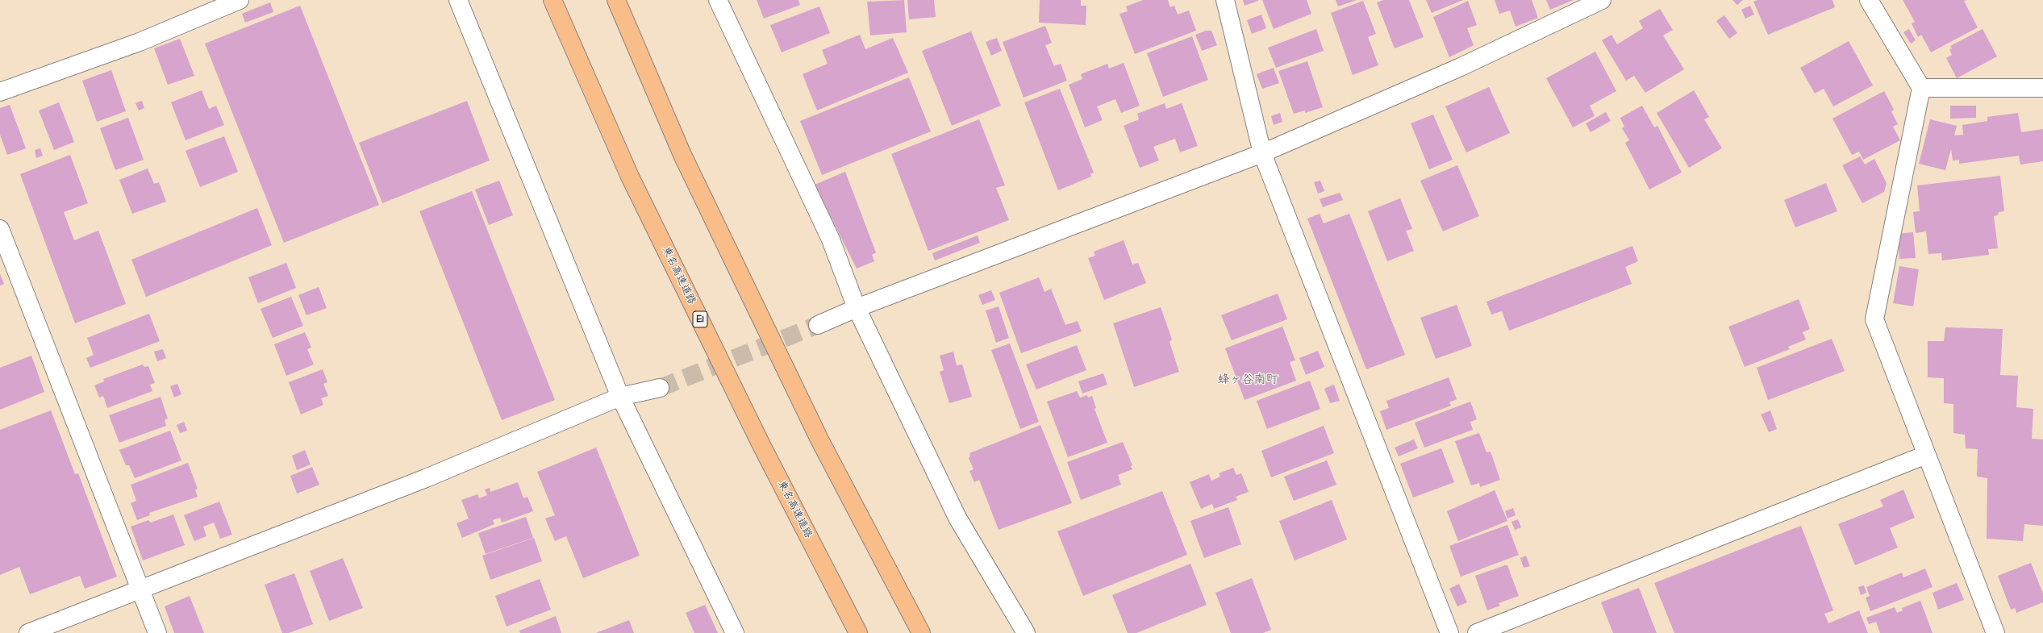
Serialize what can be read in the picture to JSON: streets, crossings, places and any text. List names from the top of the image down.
{
  "streets": {
    "highway": ["東名高速道路", "E1"]
  },
  "districts": ["蜂ヶ谷南町"]
}
